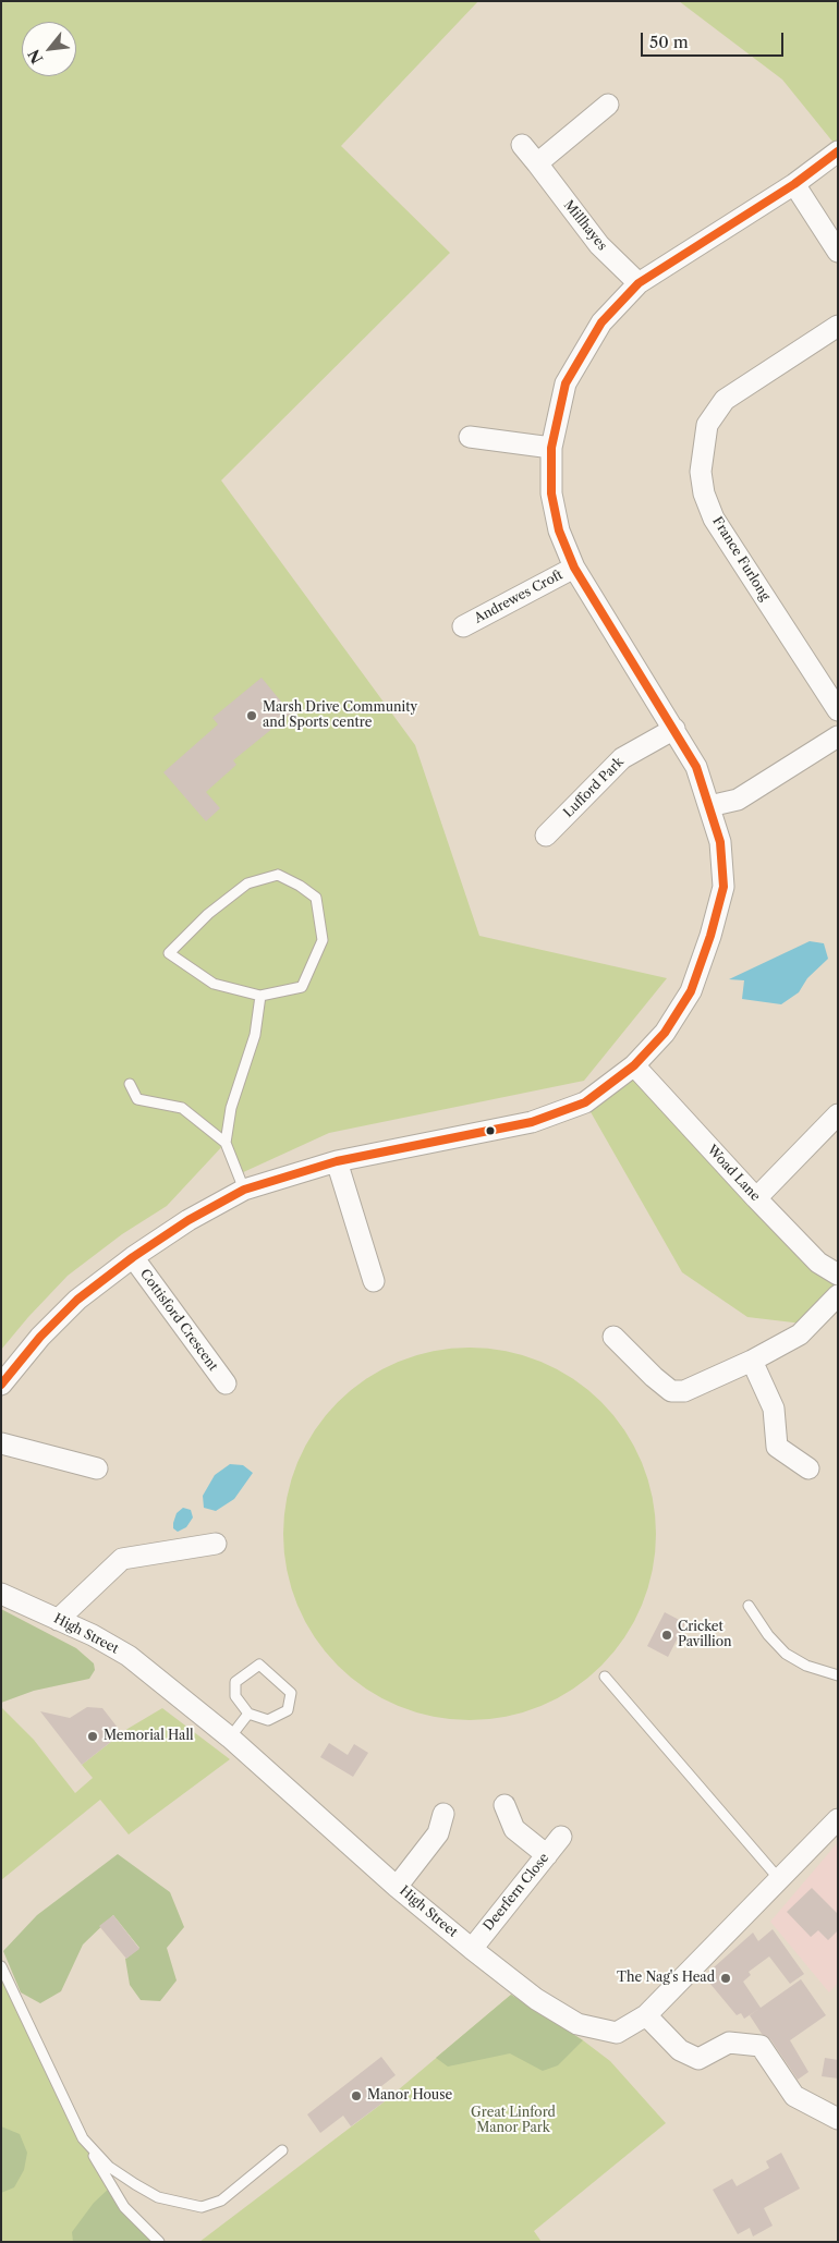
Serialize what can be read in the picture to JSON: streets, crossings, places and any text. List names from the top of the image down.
{
  "streets": {
    "street": [
      "Millhayes",
      "France Furlong",
      "Andrewes Croft",
      "Lufford Park",
      "Woad Lane",
      "Cottisford Crescent",
      "High Street",
      "Deerfern Close"
    ]
  },
  "crossings": [
    ["High Street", "Deerfern Close"]
  ],
  "parks": ["Great Linford Manor Park"],
  "places": [
    "Marsh Drive Community and Sports centre",
    "Cricket Pavillion",
    "Memorial Hall",
    "The Nag's Head",
    "Manor House"
  ],
  "scale_bar": "50 m",
  "north": "bottom left"
}
